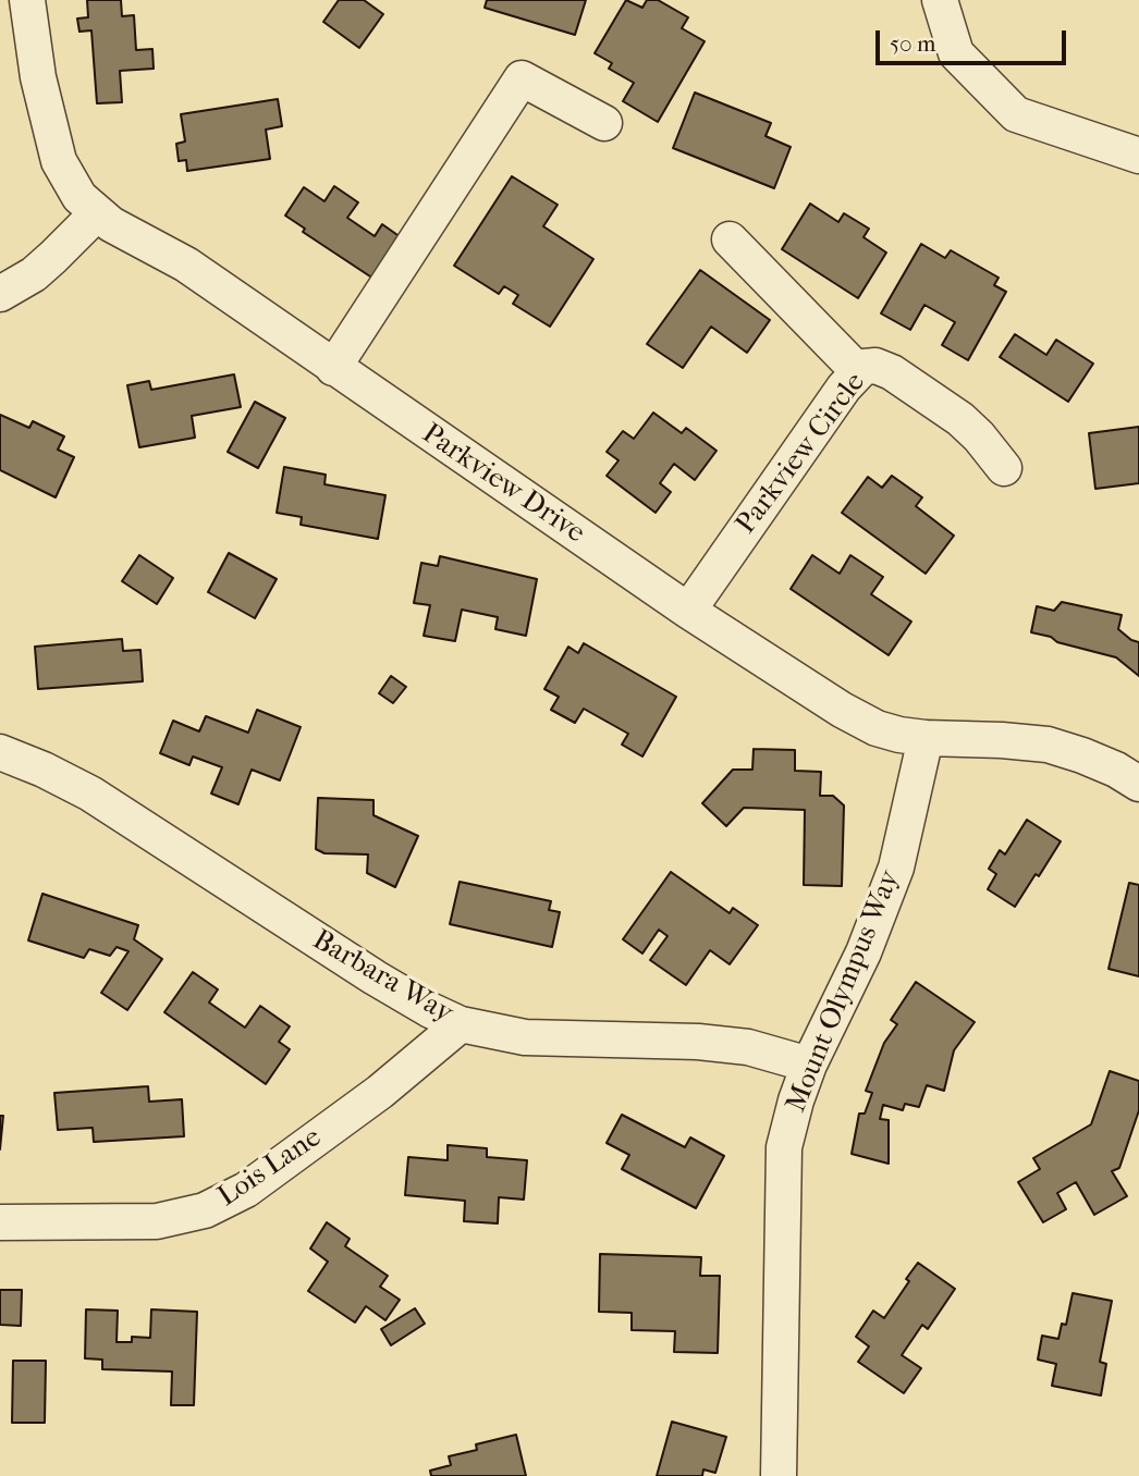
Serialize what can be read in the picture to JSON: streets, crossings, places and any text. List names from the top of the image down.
{
  "streets": {
    "street": [
      "Parkview Circle",
      "Parkview Drive",
      "Barbara Way",
      "Mount Olympus Way",
      "Lois Lane"
    ]
  },
  "crossings": [
    ["Parkview Circle", "Parkview Drive"],
    ["Parkview Drive", "Mount Olympus Way"],
    ["Barbara Way", "Mount Olympus Way"],
    ["Barbara Way", "Lois Lane"]
  ],
  "scale_bar": "50 m"
}
